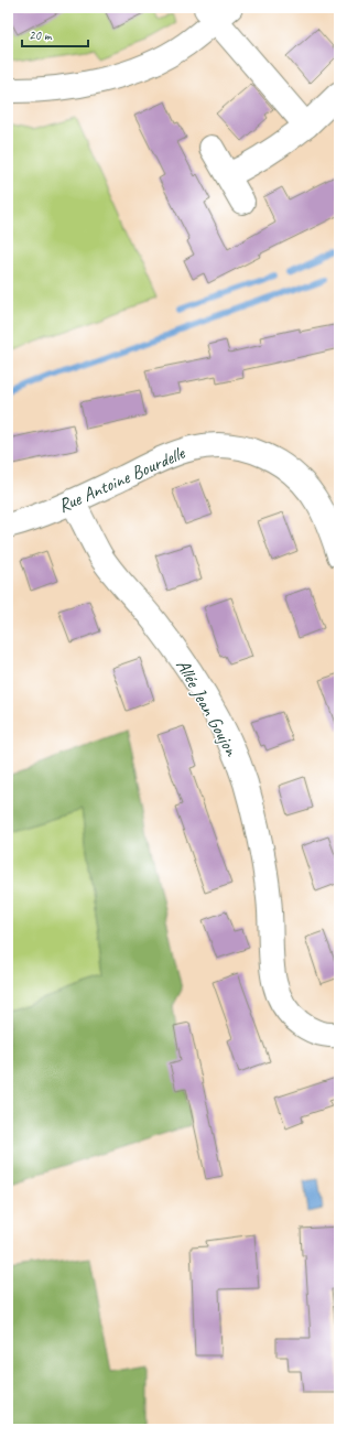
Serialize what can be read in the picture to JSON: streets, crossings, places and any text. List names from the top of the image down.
{
  "streets": {
    "street": ["Rue Antoine Bourdelle", "Allée Jean Goujon"]
  },
  "crossings": [
    ["Rue Antoine Bourdelle", "Allée Jean Goujon"]
  ],
  "scale_bar": "20 m"
}
